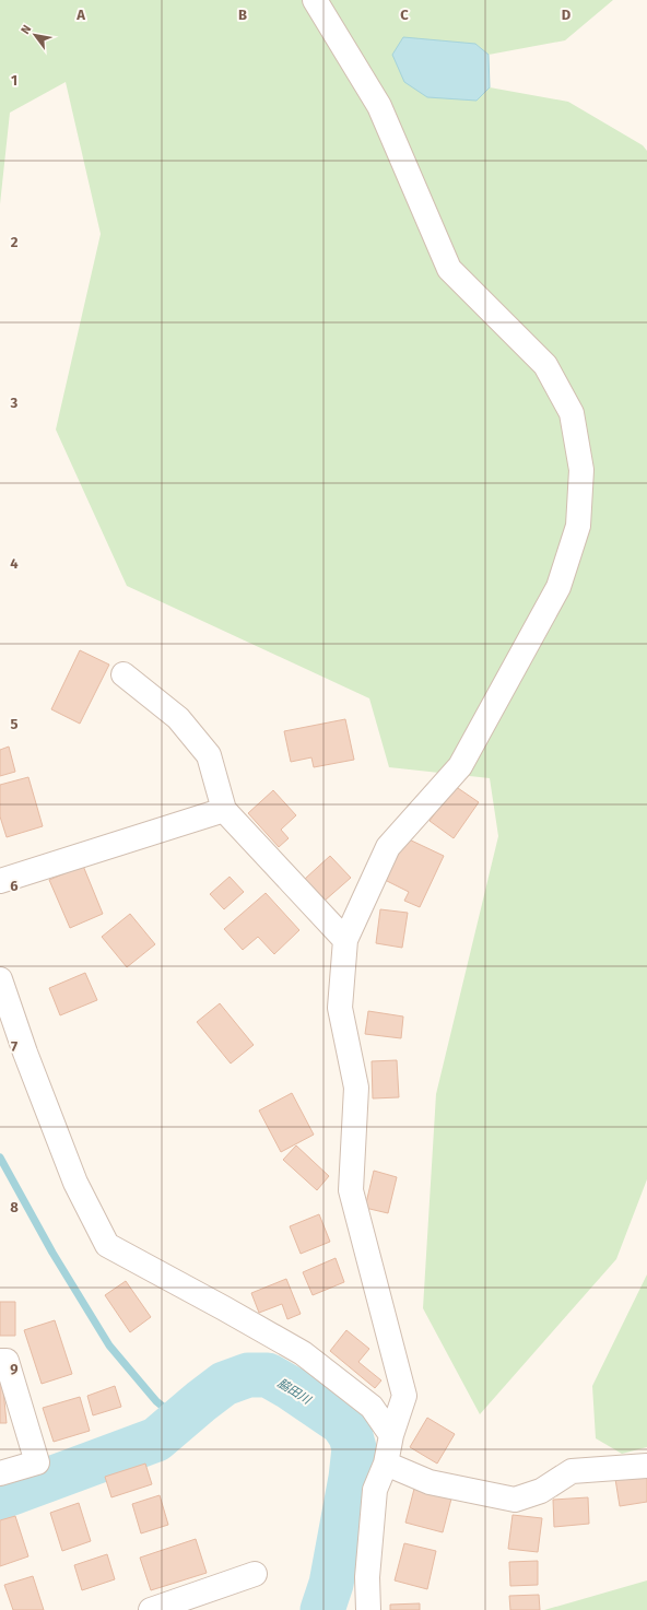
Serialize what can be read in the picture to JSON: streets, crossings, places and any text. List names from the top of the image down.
{
  "water": ["脇田川"],
  "north": "top left",
  "grid": {
    "columns": [
      "A",
      "B",
      "C",
      "D"
    ],
    "rows": [
      "1",
      "2",
      "3",
      "4",
      "5",
      "6",
      "7",
      "8",
      "9"
    ]
  }
}
